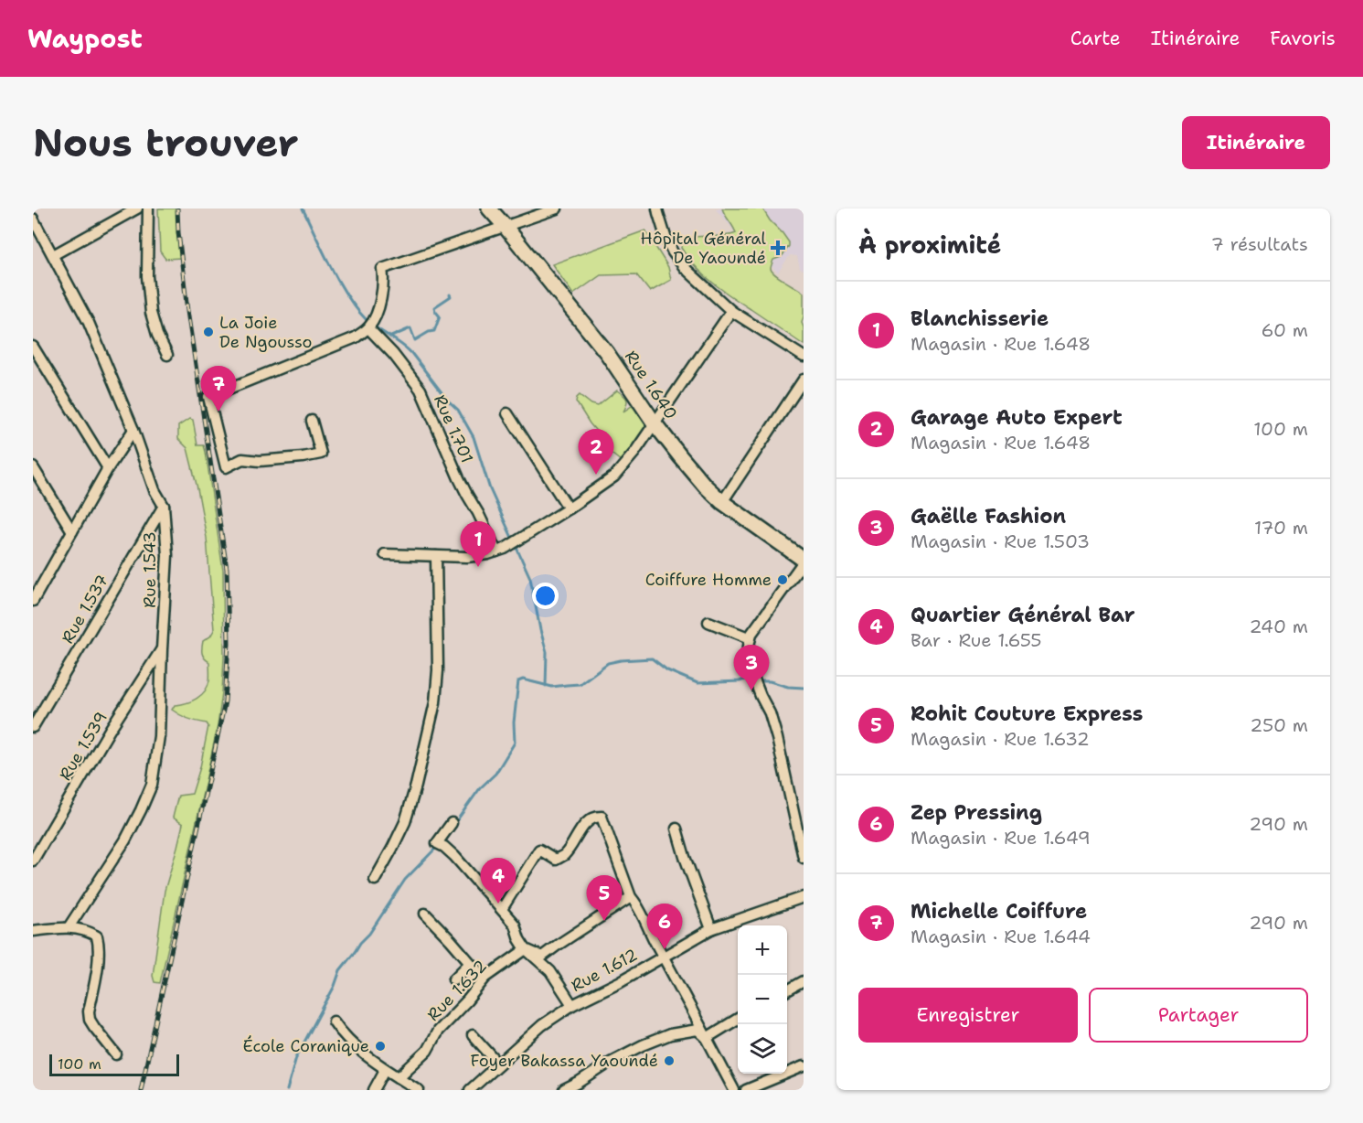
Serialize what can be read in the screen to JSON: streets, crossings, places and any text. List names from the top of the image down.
{
  "streets": {
    "street": [
      "Rue 1.640",
      "Rue 1.701",
      "Rue 1.543",
      "Rue 1.537",
      "Rue 1.539",
      "Rue 1.612",
      "Rue 1.632"
    ]
  },
  "crossings": [
    ["Rue 1.543", "Rue 1.537"],
    ["Rue 1.543", "Rue 1.539"]
  ],
  "places": {
    "health": ["Hôpital Général De Yaoundé"],
    "other": [
      "La Joie De Ngousso",
      "Coiffure Homme",
      "École Coranique",
      "Foyer Bakassa Yaoundé"
    ]
  },
  "scale_bar": "100 m",
  "page": {
    "header": "Waypost",
    "nav": ["Carte", "Itinéraire", "Favoris"],
    "buttons": [
      "Itinéraire",
      ["Enregistrer", "Partager"]
    ],
    "title": "Nous trouver",
    "heading": ["À proximité", "7 résultats"],
    "list": [
      {
        "mark": "1",
        "name": "Blanchisserie",
        "note": "Magasin · Rue 1.648",
        "value": "60 m"
      },
      {
        "mark": "2",
        "name": "Garage Auto Expert",
        "note": "Magasin · Rue 1.648",
        "value": "100 m"
      },
      {
        "mark": "3",
        "name": "Gaëlle Fashion",
        "note": "Magasin · Rue 1.503",
        "value": "170 m"
      },
      {
        "mark": "4",
        "name": "Quartier Général Bar",
        "note": "Bar · Rue 1.655",
        "value": "240 m"
      },
      {
        "mark": "5",
        "name": "Rohit Couture Express",
        "note": "Magasin · Rue 1.632",
        "value": "250 m"
      },
      {
        "mark": "6",
        "name": "Zep Pressing",
        "note": "Magasin · Rue 1.649",
        "value": "290 m"
      },
      {
        "mark": "7",
        "name": "Michelle Coiffure",
        "note": "Magasin · Rue 1.644",
        "value": "290 m"
      }
    ],
    "pins": [
      "7",
      "2",
      "1",
      "3",
      "4",
      "5",
      "6"
    ],
    "map_buttons": ["+", "−"],
    "scale": "100 m"
  }
}
